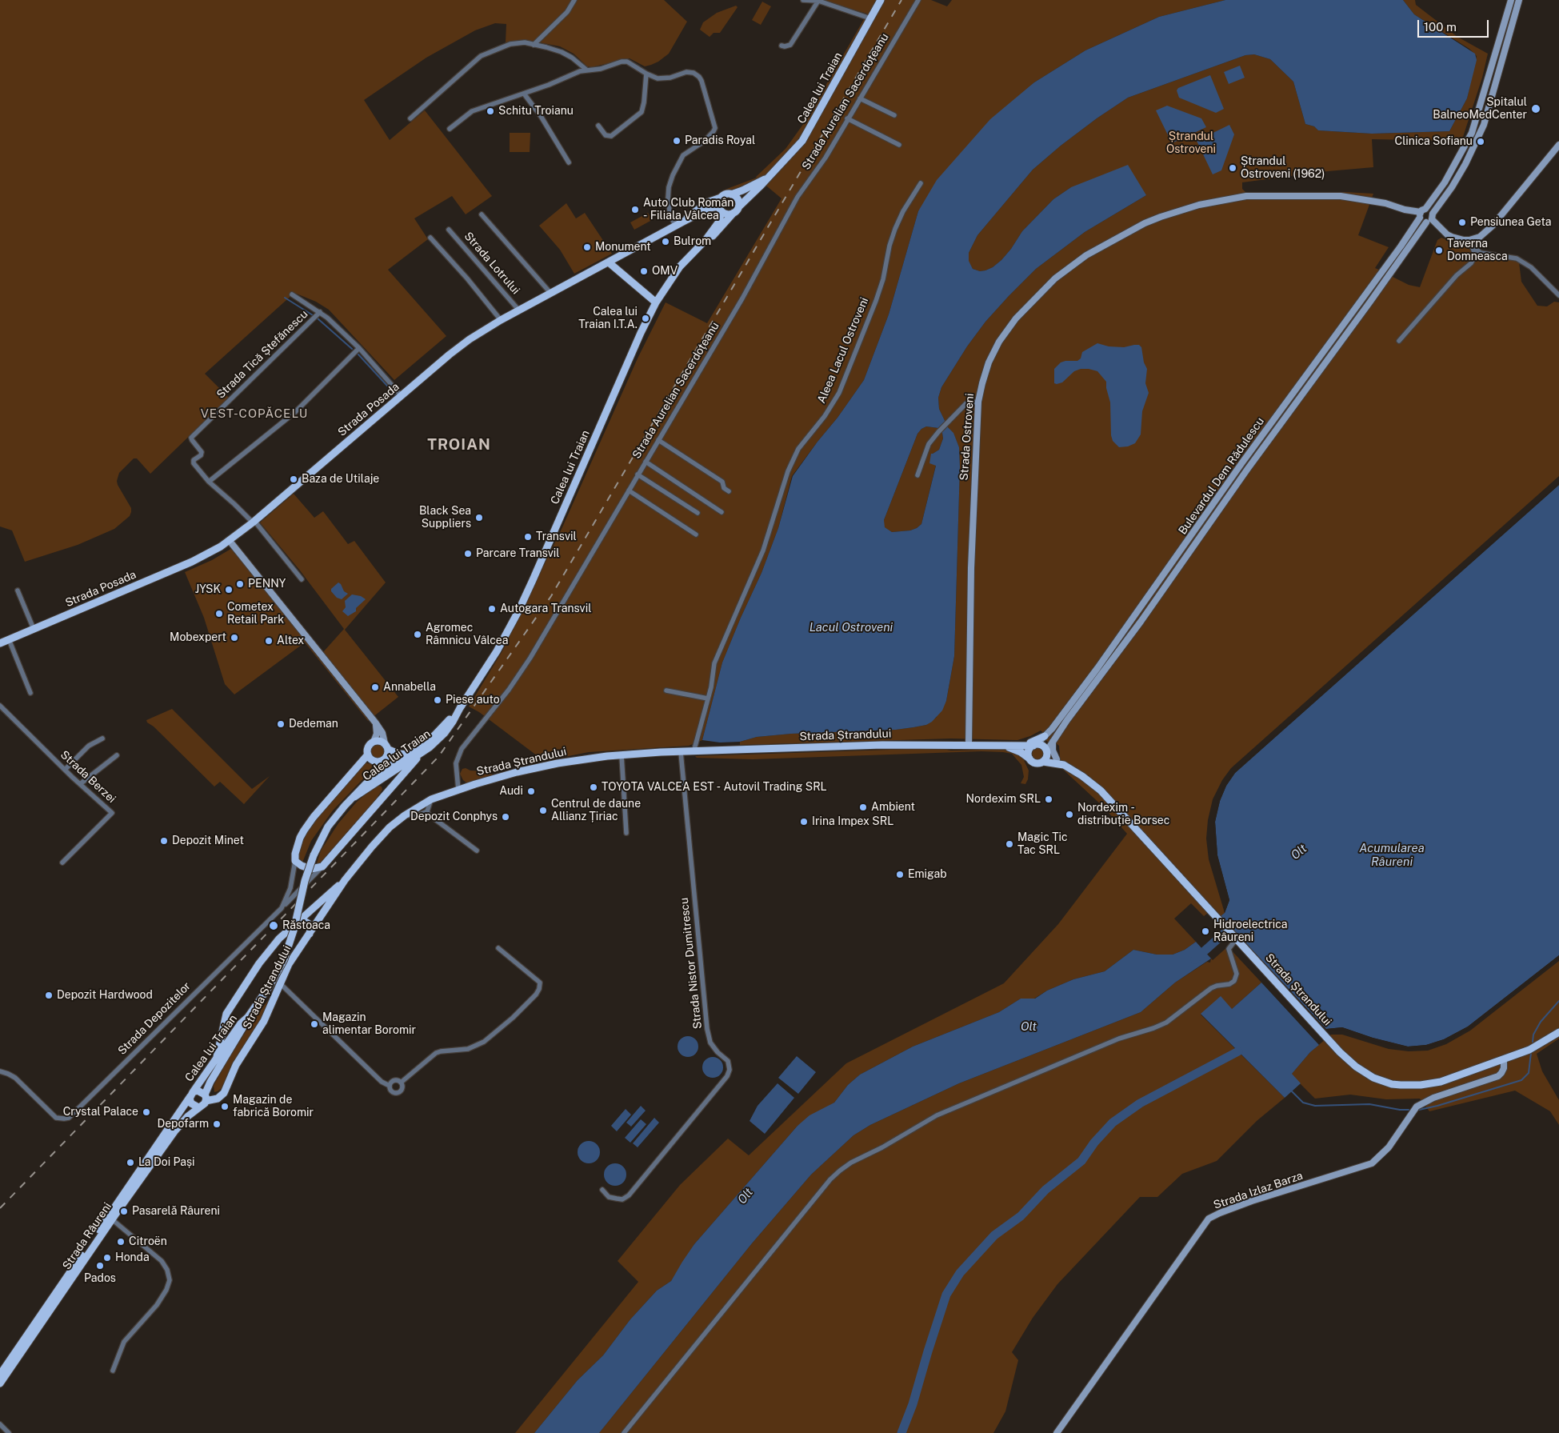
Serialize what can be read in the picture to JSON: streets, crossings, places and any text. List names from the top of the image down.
{
  "streets": {
    "main road": [
      "Calea lui Traian",
      "Strada Posada",
      "Strada Ostroveni",
      "Bulevardul Dem Rădulescu",
      "Strada Ștrandului",
      "Strada Izlaz Barza",
      "Strada Râureni"
    ],
    "street": [
      "Strada Aurelian Sacerdoțeanu",
      "Strada Lotrului",
      "Aleea Lacul Ostroveni",
      "Strada Tică Ștefănescu",
      "Strada Berzei",
      "Strada Nistor Dumitrescu",
      "Strada Depozitelor"
    ]
  },
  "crossings": [
    ["Calea lui Traian", "Strada Posada"],
    ["Calea lui Traian", "Strada Ștrandului"],
    ["Calea lui Traian", "Strada Râureni"],
    ["Strada Aurelian Sacerdoțeanu", "Strada Ștrandului"],
    ["Strada Lotrului", "Strada Posada"],
    ["Aleea Lacul Ostroveni", "Strada Ștrandului"],
    ["Strada Ostroveni", "Bulevardul Dem Rădulescu"],
    ["Strada Ostroveni", "Strada Ștrandului"],
    ["Bulevardul Dem Rădulescu", "Strada Ștrandului"],
    ["Strada Ștrandului", "Strada Nistor Dumitrescu"],
    ["Strada Ștrandului", "Strada Izlaz Barza"],
    ["Strada Ștrandului", "Strada Râureni"]
  ],
  "districts": ["VEST-COPĂCELU", "TROIAN"],
  "water": ["Lacul Ostroveni", "Acumularea Râureni", "Olt"],
  "parks": ["Ștrandul Ostroveni"],
  "places": [
    "Spitalul BalneoMedCenter",
    "Schitu Troianu",
    "Paradis Royal",
    "Clinica Sofianu",
    "Ștrandul Ostroveni (1962)",
    "Auto Club Român - Filiala Vâlcea",
    "Pensiunea Geta",
    "Bulrom",
    "Monument",
    "Taverna Domneasca",
    "OMV",
    "Calea lui Traian I.T.A.",
    "Baza de Utilaje",
    "Black Sea Suppliers",
    "Transvil",
    "Parcare Transvil",
    "PENNY",
    "JYSK",
    "Autogara Transvil",
    "Cometex Retail Park",
    "Agromec Râmnicu Vâlcea",
    "Mobexpert",
    "Altex",
    "Annabella",
    "Piese auto",
    "Dedeman",
    "TOYOTA VALCEA EST - Autovil Trading SRL",
    "Audi",
    "Nordexim SRL",
    "Ambient",
    "Centrul de daune Allianz Țiriac",
    "Nordexim - distribuție Borsec",
    "Depozit Conphys",
    "Irina Impex SRL",
    "Depozit Minet",
    "Magic Tic Tac SRL",
    "Emigab",
    "Răstoaca",
    "Hidroelectrica Râureni",
    "Depozit Hardwood",
    "Magazin alimentar Boromir",
    "Magazin de fabrică Boromir",
    "Crystal Palace",
    "Depofarm",
    "La Doi Pași",
    "Pasarelă Râureni",
    "Citroën",
    "Honda",
    "Pados"
  ],
  "scale_bar": "100 m"
}
